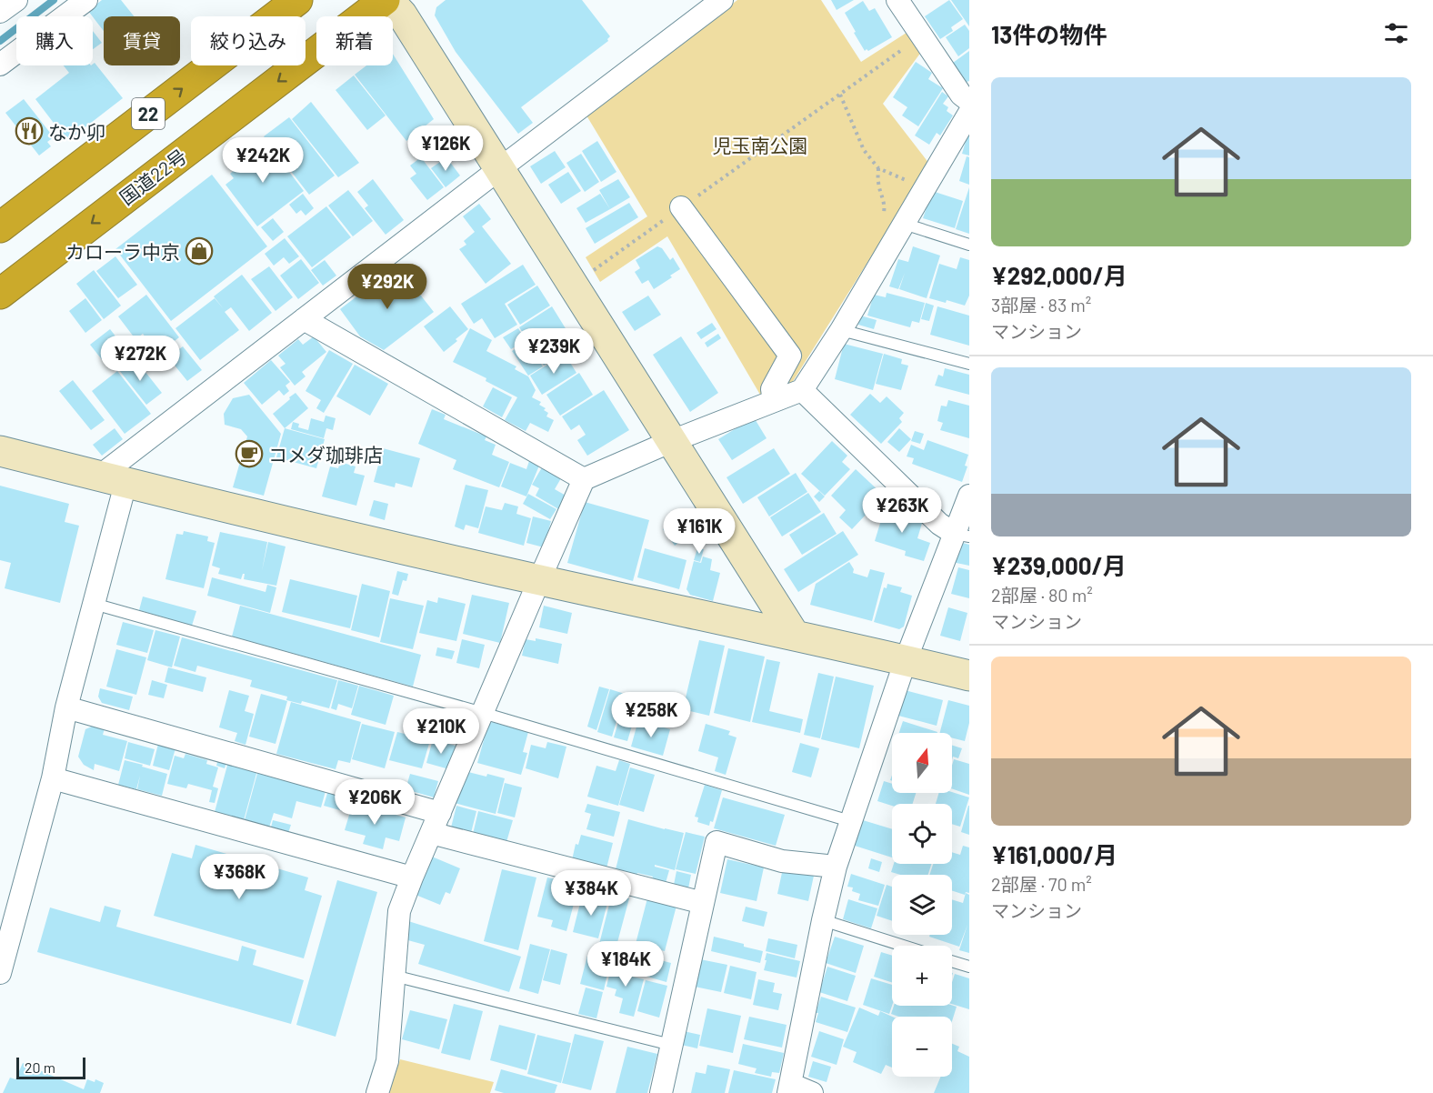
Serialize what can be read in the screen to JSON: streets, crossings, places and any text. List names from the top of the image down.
{
  "streets": {
    "highway": ["22", "国道22号"]
  },
  "parks": ["児玉南公園"],
  "places": {
    "restaurant": ["なか卯"],
    "shop": ["カローラ中京"],
    "cafe": ["コメダ珈琲店"]
  },
  "scale_bar": "20 m",
  "north": "top",
  "page": {
    "heading": "13件の物件",
    "chip": [
      "購入",
      "賃貸",
      "絞り込み",
      "新着"
    ],
    "list": [
      {
        "name": "¥292,000/月",
        "note": "3部屋 · 83 m² · マンション"
      },
      {
        "name": "¥239,000/月",
        "note": "2部屋 · 80 m² · マンション"
      },
      {
        "name": "¥161,000/月",
        "note": "2部屋 · 70 m² · マンション"
      }
    ],
    "price": [
      "¥126K",
      "¥242K",
      "¥292K",
      "¥239K",
      "¥272K",
      "¥263K",
      "¥161K",
      "¥258K",
      "¥210K",
      "¥206K",
      "¥368K",
      "¥384K",
      "¥184K"
    ],
    "map_buttons": ["+", "−"],
    "scale": "20 m"
  }
}
